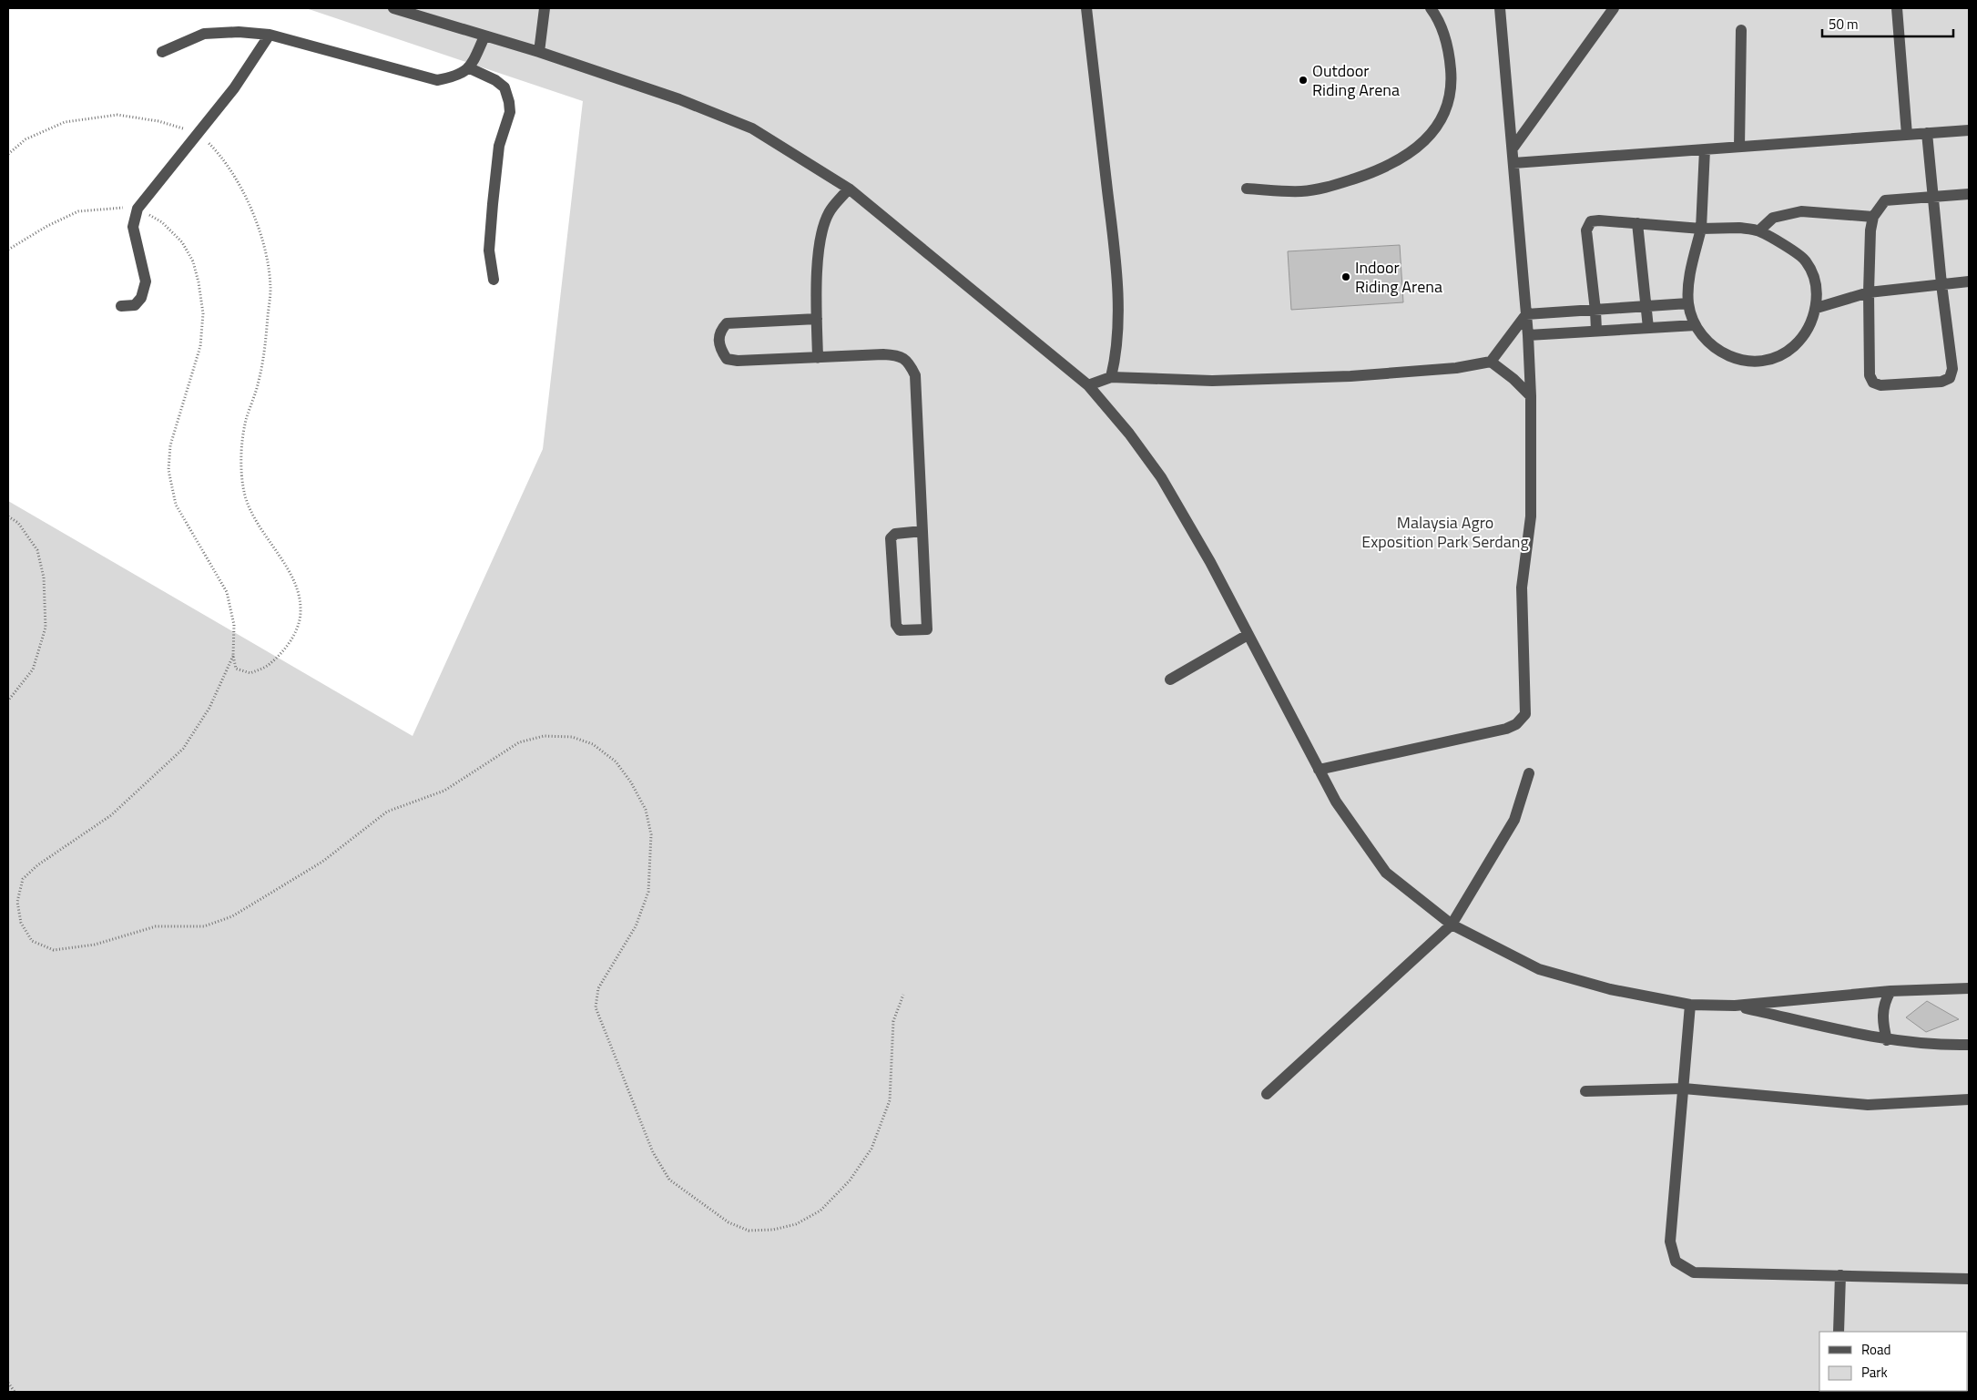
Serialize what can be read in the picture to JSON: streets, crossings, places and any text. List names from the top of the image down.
{
  "parks": ["Malaysia Agro Exposition Park Serdang"],
  "places": ["Outdoor Riding Arena", "Indoor Riding Arena"],
  "legend": ["Road", "Park"],
  "scale_bar": "50 m"
}
